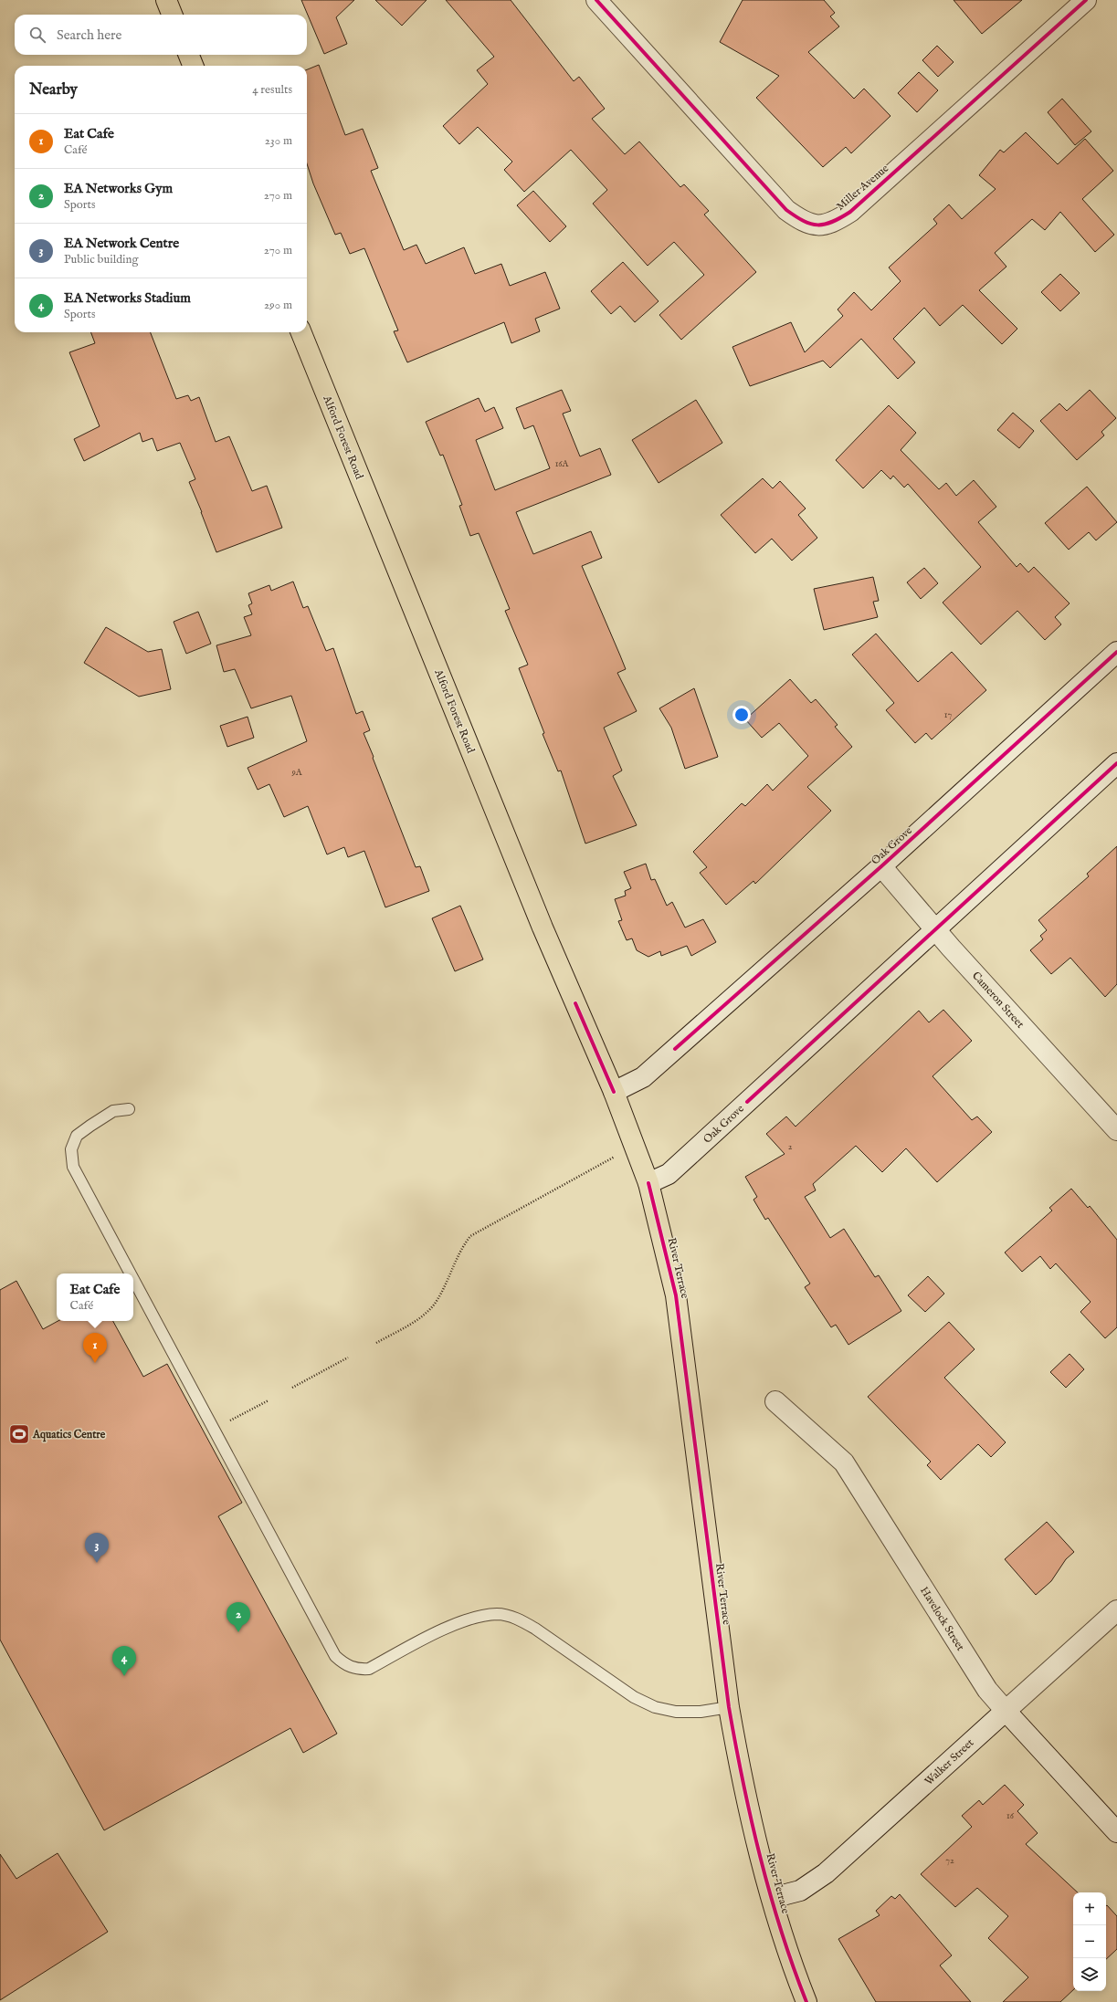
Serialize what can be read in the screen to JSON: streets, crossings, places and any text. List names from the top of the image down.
{
  "streets": {
    "main road": ["Alford Forest Road", "River Terrace"],
    "street": [
      "Miller Avenue",
      "Oak Grove",
      "Cameron Street",
      "Havelock Street",
      "Walker Street"
    ]
  },
  "crossings": [
    ["Alford Forest Road", "Oak Grove"],
    ["Alford Forest Road", "River Terrace"],
    ["Oak Grove", "Cameron Street"],
    ["Oak Grove", "River Terrace"],
    ["River Terrace", "Walker Street"],
    ["Havelock Street", "Walker Street"]
  ],
  "places": {
    "sports": ["Aquatics Centre"]
  },
  "house_numbers": [
    "16A",
    "17",
    "9A",
    "2",
    "16",
    "72"
  ],
  "page": {
    "search": "Search here",
    "heading": ["Nearby", "4 results"],
    "list": [
      {
        "mark": "1",
        "name": "Eat Cafe",
        "note": "Café",
        "value": "230 m"
      },
      {
        "mark": "2",
        "name": "EA Networks Gym",
        "note": "Sports",
        "value": "270 m"
      },
      {
        "mark": "3",
        "name": "EA Network Centre",
        "note": "Public building",
        "value": "270 m"
      },
      {
        "mark": "4",
        "name": "EA Networks Stadium",
        "note": "Sports",
        "value": "290 m"
      }
    ],
    "popup": ["Eat Cafe", "Café"],
    "pins": [
      "1",
      "3",
      "2",
      "4"
    ],
    "map_buttons": ["+", "−"]
  }
}
